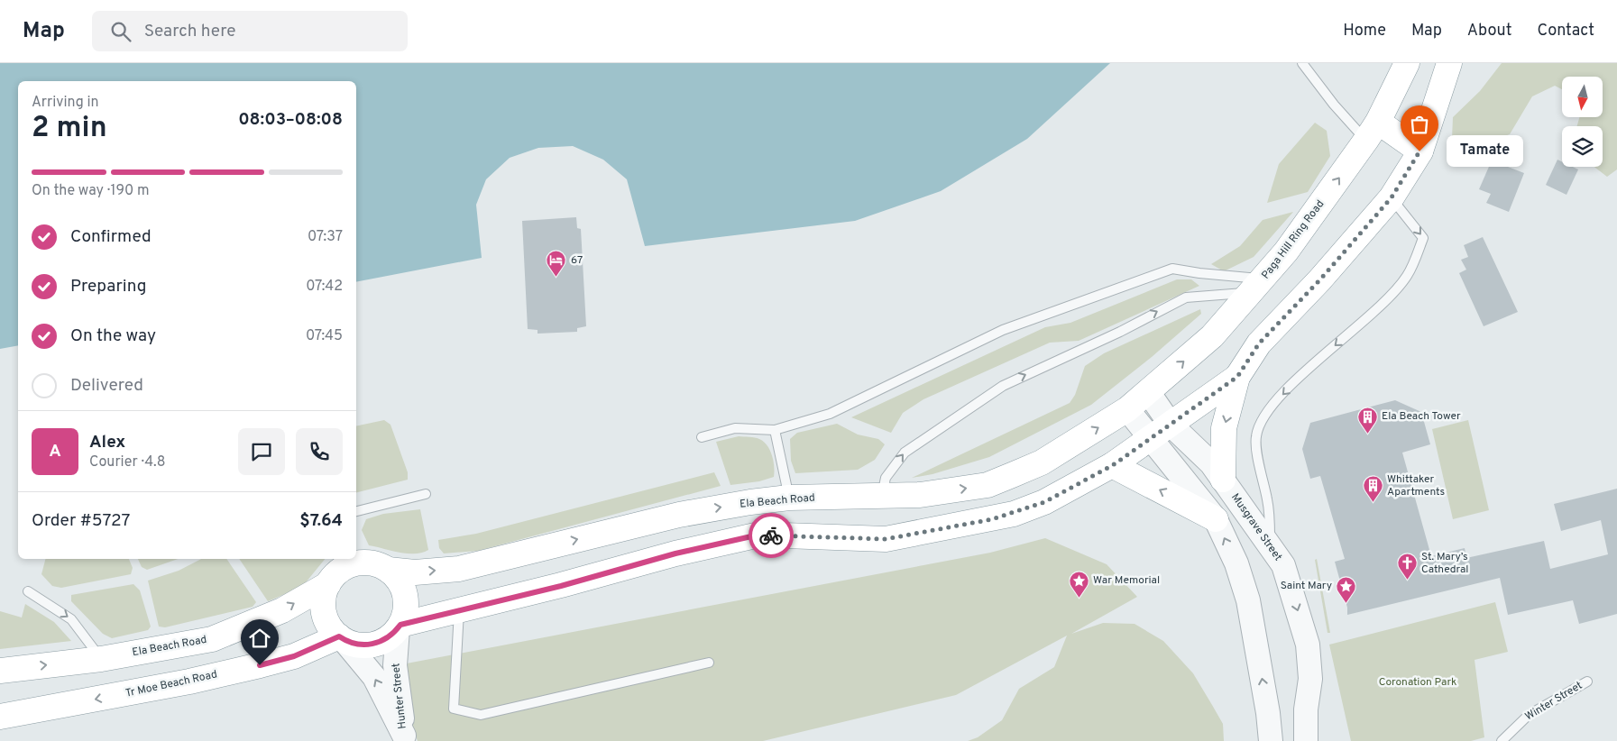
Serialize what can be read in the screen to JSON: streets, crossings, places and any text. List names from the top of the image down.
{
  "streets": {
    "highway": ["Paga Hill Ring Road", "Ela Beach Road", "Tr Moe Beach Road"],
    "street": ["Musgrave Street", "Hunter Street"],
    "lane": ["Winter Street"]
  },
  "crossings": [
    ["Paga Hill Ring Road", "Ela Beach Road"],
    ["Paga Hill Ring Road", "Musgrave Street"],
    ["Ela Beach Road", "Musgrave Street"],
    ["Ela Beach Road", "Tr Moe Beach Road"],
    ["Ela Beach Road", "Hunter Street"],
    ["Tr Moe Beach Road", "Hunter Street"]
  ],
  "one_way": ["Tr Moe Beach Road", "Hunter Street"],
  "parks": ["Coronation Park"],
  "places": {
    "other": ["Tamate"],
    "hotel": ["67"],
    "building": ["Ela Beach Tower", "Whittaker Apartments"],
    "church": ["St. Mary’s Cathedral"],
    "place": ["War Memorial", "Saint Mary"]
  },
  "north": "bottom",
  "page": {
    "header": "Map",
    "search": "Search here",
    "nav": [
      "Home",
      "Map",
      "About",
      "Contact"
    ],
    "heading": ["2 min", "Arriving in", "08:03–08:08"],
    "panel": [
      "Alex",
      "Courier · 4.8",
      "Order #5727",
      "$7.64"
    ],
    "bubble": "Tamate",
    "bar": "On the way · 190 m",
    "list": [
      ["Confirmed", "07:37"],
      ["Preparing", "07:42"],
      ["On the way", "07:45"],
      "Delivered"
    ],
    "round": "A"
  }
}
